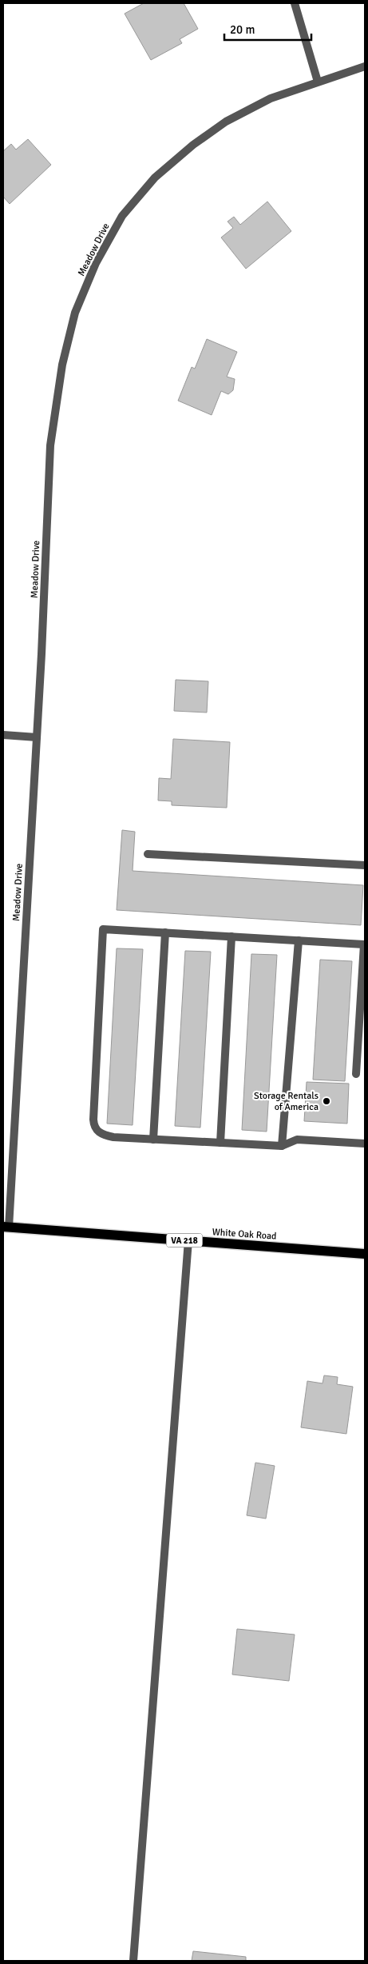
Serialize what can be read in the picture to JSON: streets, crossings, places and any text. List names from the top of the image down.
{
  "streets": {
    "main road": ["White Oak Road", "VA 218"],
    "street": ["Meadow Drive"]
  },
  "crossings": [
    ["Meadow Drive", "White Oak Road"]
  ],
  "places": ["Storage Rentals of America"],
  "scale_bar": "20 m"
}
